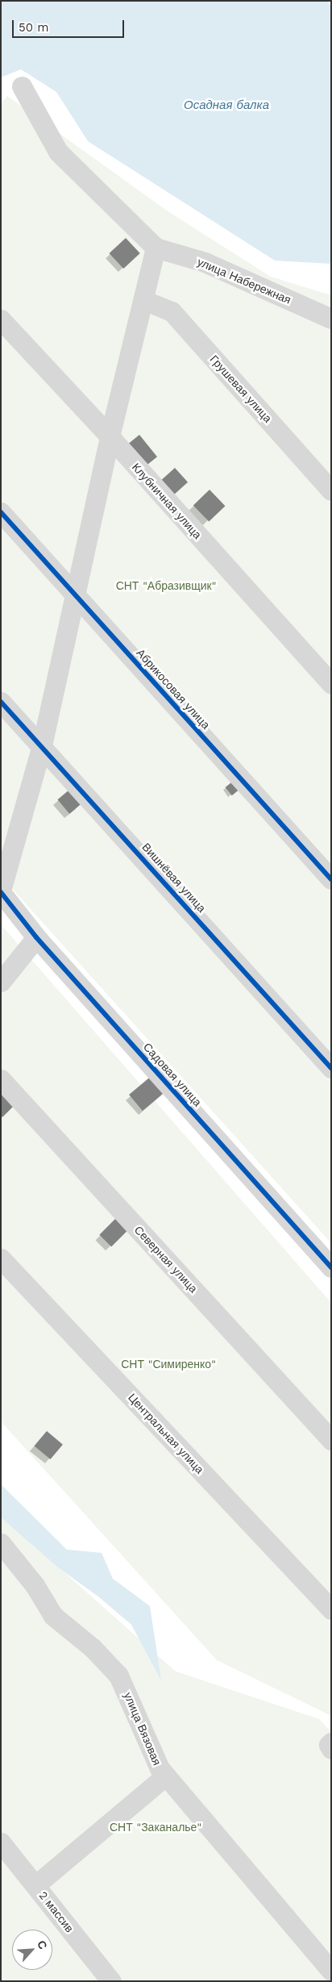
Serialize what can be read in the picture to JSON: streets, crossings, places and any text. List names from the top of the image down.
{
  "streets": {
    "street": [
      "улица Набережная",
      "Грушевая улица",
      "Клубничная улица",
      "Абрикосовая улица",
      "Вишнёвая улица",
      "Садовая улица",
      "Северная улица",
      "Центральная улица",
      "улица Вязовая",
      "2 массив"
    ]
  },
  "water": ["Осадная балка"],
  "parks": ["СНТ \"Абразивщик\"", "СНТ \"Симиренко\"", "СНТ \"Заканалье\""],
  "scale_bar": "50 m",
  "north": "top right"
}
